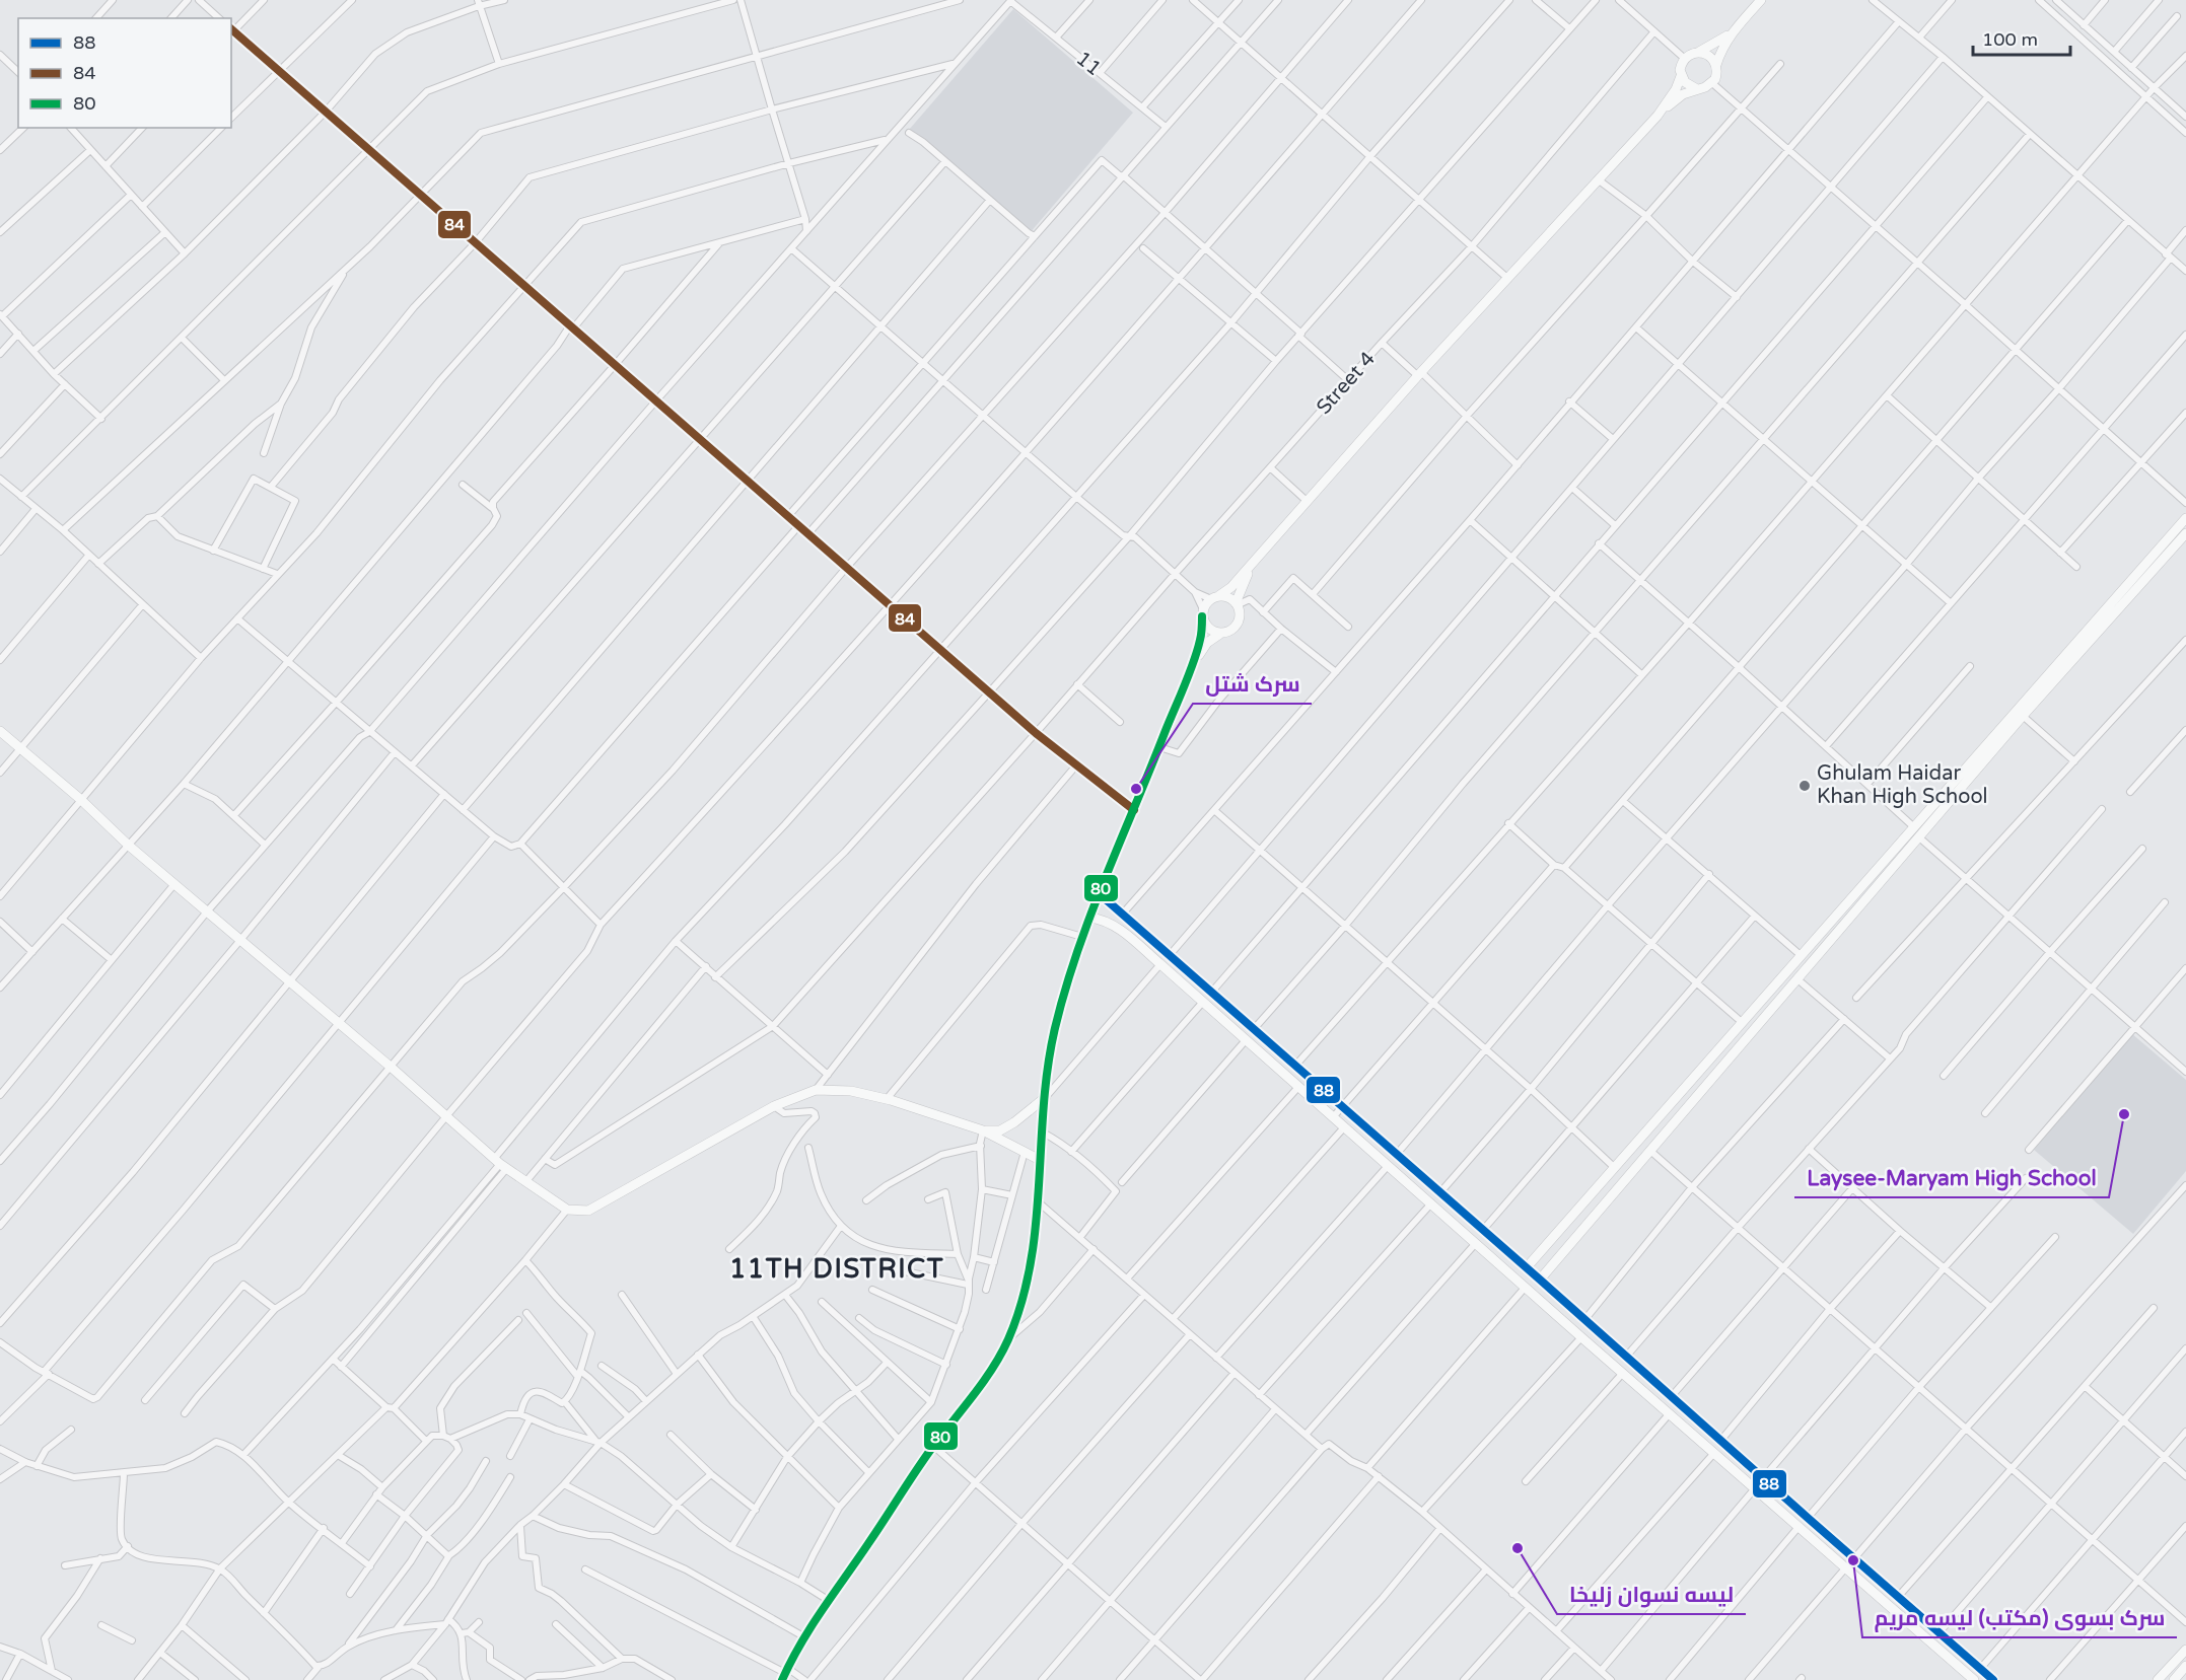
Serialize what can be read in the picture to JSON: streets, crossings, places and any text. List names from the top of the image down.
{
  "streets": {
    "street": ["11", "Street 4"]
  },
  "districts": ["11TH DISTRICT"],
  "places": [
    "Ghulam Haidar Khan High School",
    "سرک شتل",
    "Laysee-Maryam High School",
    "لیسه نسوان زلیخا",
    "سرک بسوی (مکتب) لیسه مریم"
  ],
  "lines": ["transit line 84", "transit line 80", "transit line 88"],
  "legend": ["88", "84", "80"],
  "scale_bar": "100 m"
}
